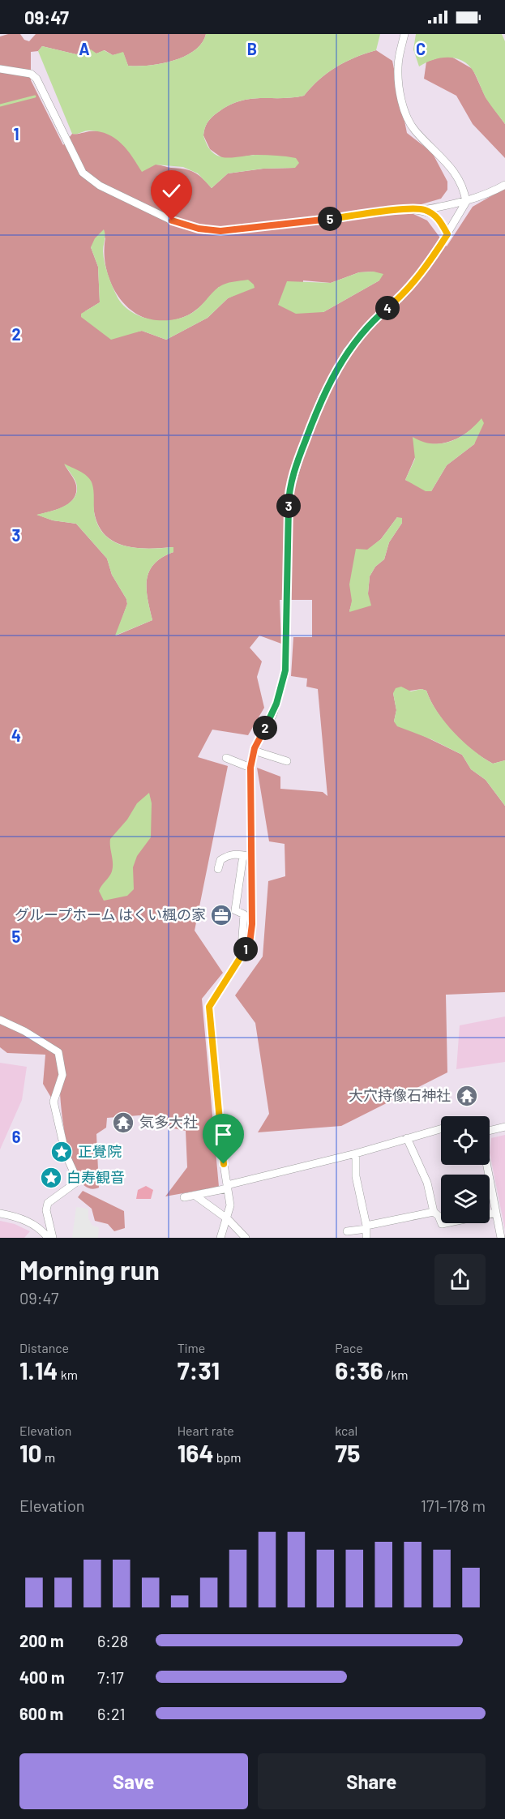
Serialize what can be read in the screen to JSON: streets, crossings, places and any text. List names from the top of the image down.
{
  "places": {
    "office": ["グループホーム はくい楓の家"],
    "temple": ["大穴持像石神社", "気多大社"],
    "place": ["正覺院", "白寿観音"]
  },
  "page": {
    "status": "09:47",
    "pins": [
      "5",
      "4",
      "3",
      "2",
      "1"
    ],
    "heading": ["Morning run", "09:47"],
    "stats": [
      ["Distance", "1.14 km"],
      ["Time", "7:31"],
      ["Pace", "6:36 /km"],
      ["Elevation", "10 m"],
      ["Heart rate", "164 bpm"],
      ["kcal", "75"]
    ],
    "chart": ["Elevation", "171–178 m"],
    "list": [
      {
        "name": "200 m",
        "note": "6:28"
      },
      {
        "name": "400 m",
        "note": "7:17"
      },
      {
        "name": "600 m",
        "note": "6:21"
      }
    ],
    "buttons": ["Save", "Share"]
  },
  "grid": {
    "columns": ["A", "B", "C"],
    "rows": [
      "1",
      "2",
      "3",
      "4",
      "5",
      "6"
    ]
  }
}
